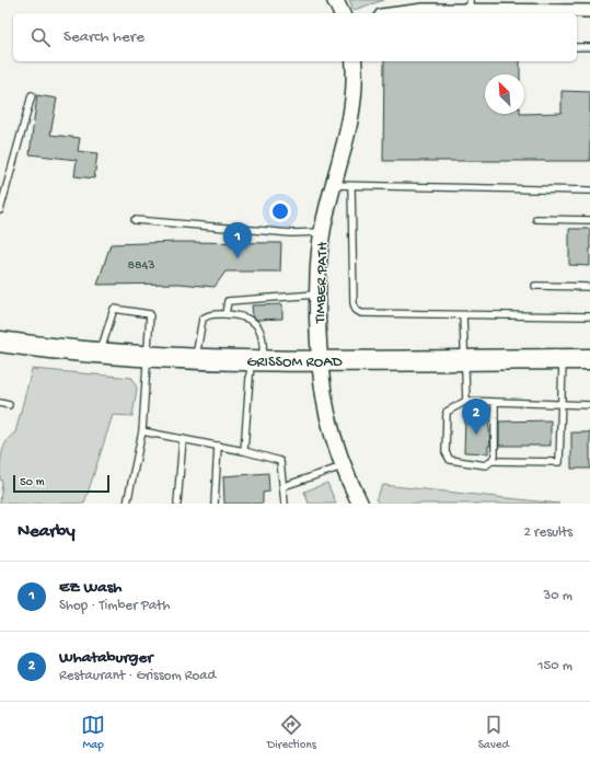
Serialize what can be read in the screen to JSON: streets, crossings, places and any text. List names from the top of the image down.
{
  "streets": {
    "main road": ["GRISSOM ROAD"],
    "street": ["TIMBER PATH"]
  },
  "crossings": [
    ["TIMBER PATH", "GRISSOM ROAD"]
  ],
  "house_numbers": ["8843"],
  "scale_bar": "50 m",
  "north": "top left",
  "page": {
    "search": "Search here",
    "pins": ["1", "2"],
    "scale": "50 m",
    "heading": ["Nearby", "2 results"],
    "list": [
      {
        "mark": "1",
        "name": "EZ Wash",
        "note": "Shop · Timber Path",
        "value": "30 m"
      },
      {
        "mark": "2",
        "name": "Whataburger",
        "note": "Restaurant · Grissom Road",
        "value": "150 m"
      }
    ],
    "nav": ["Map", "Directions", "Saved"]
  }
}
